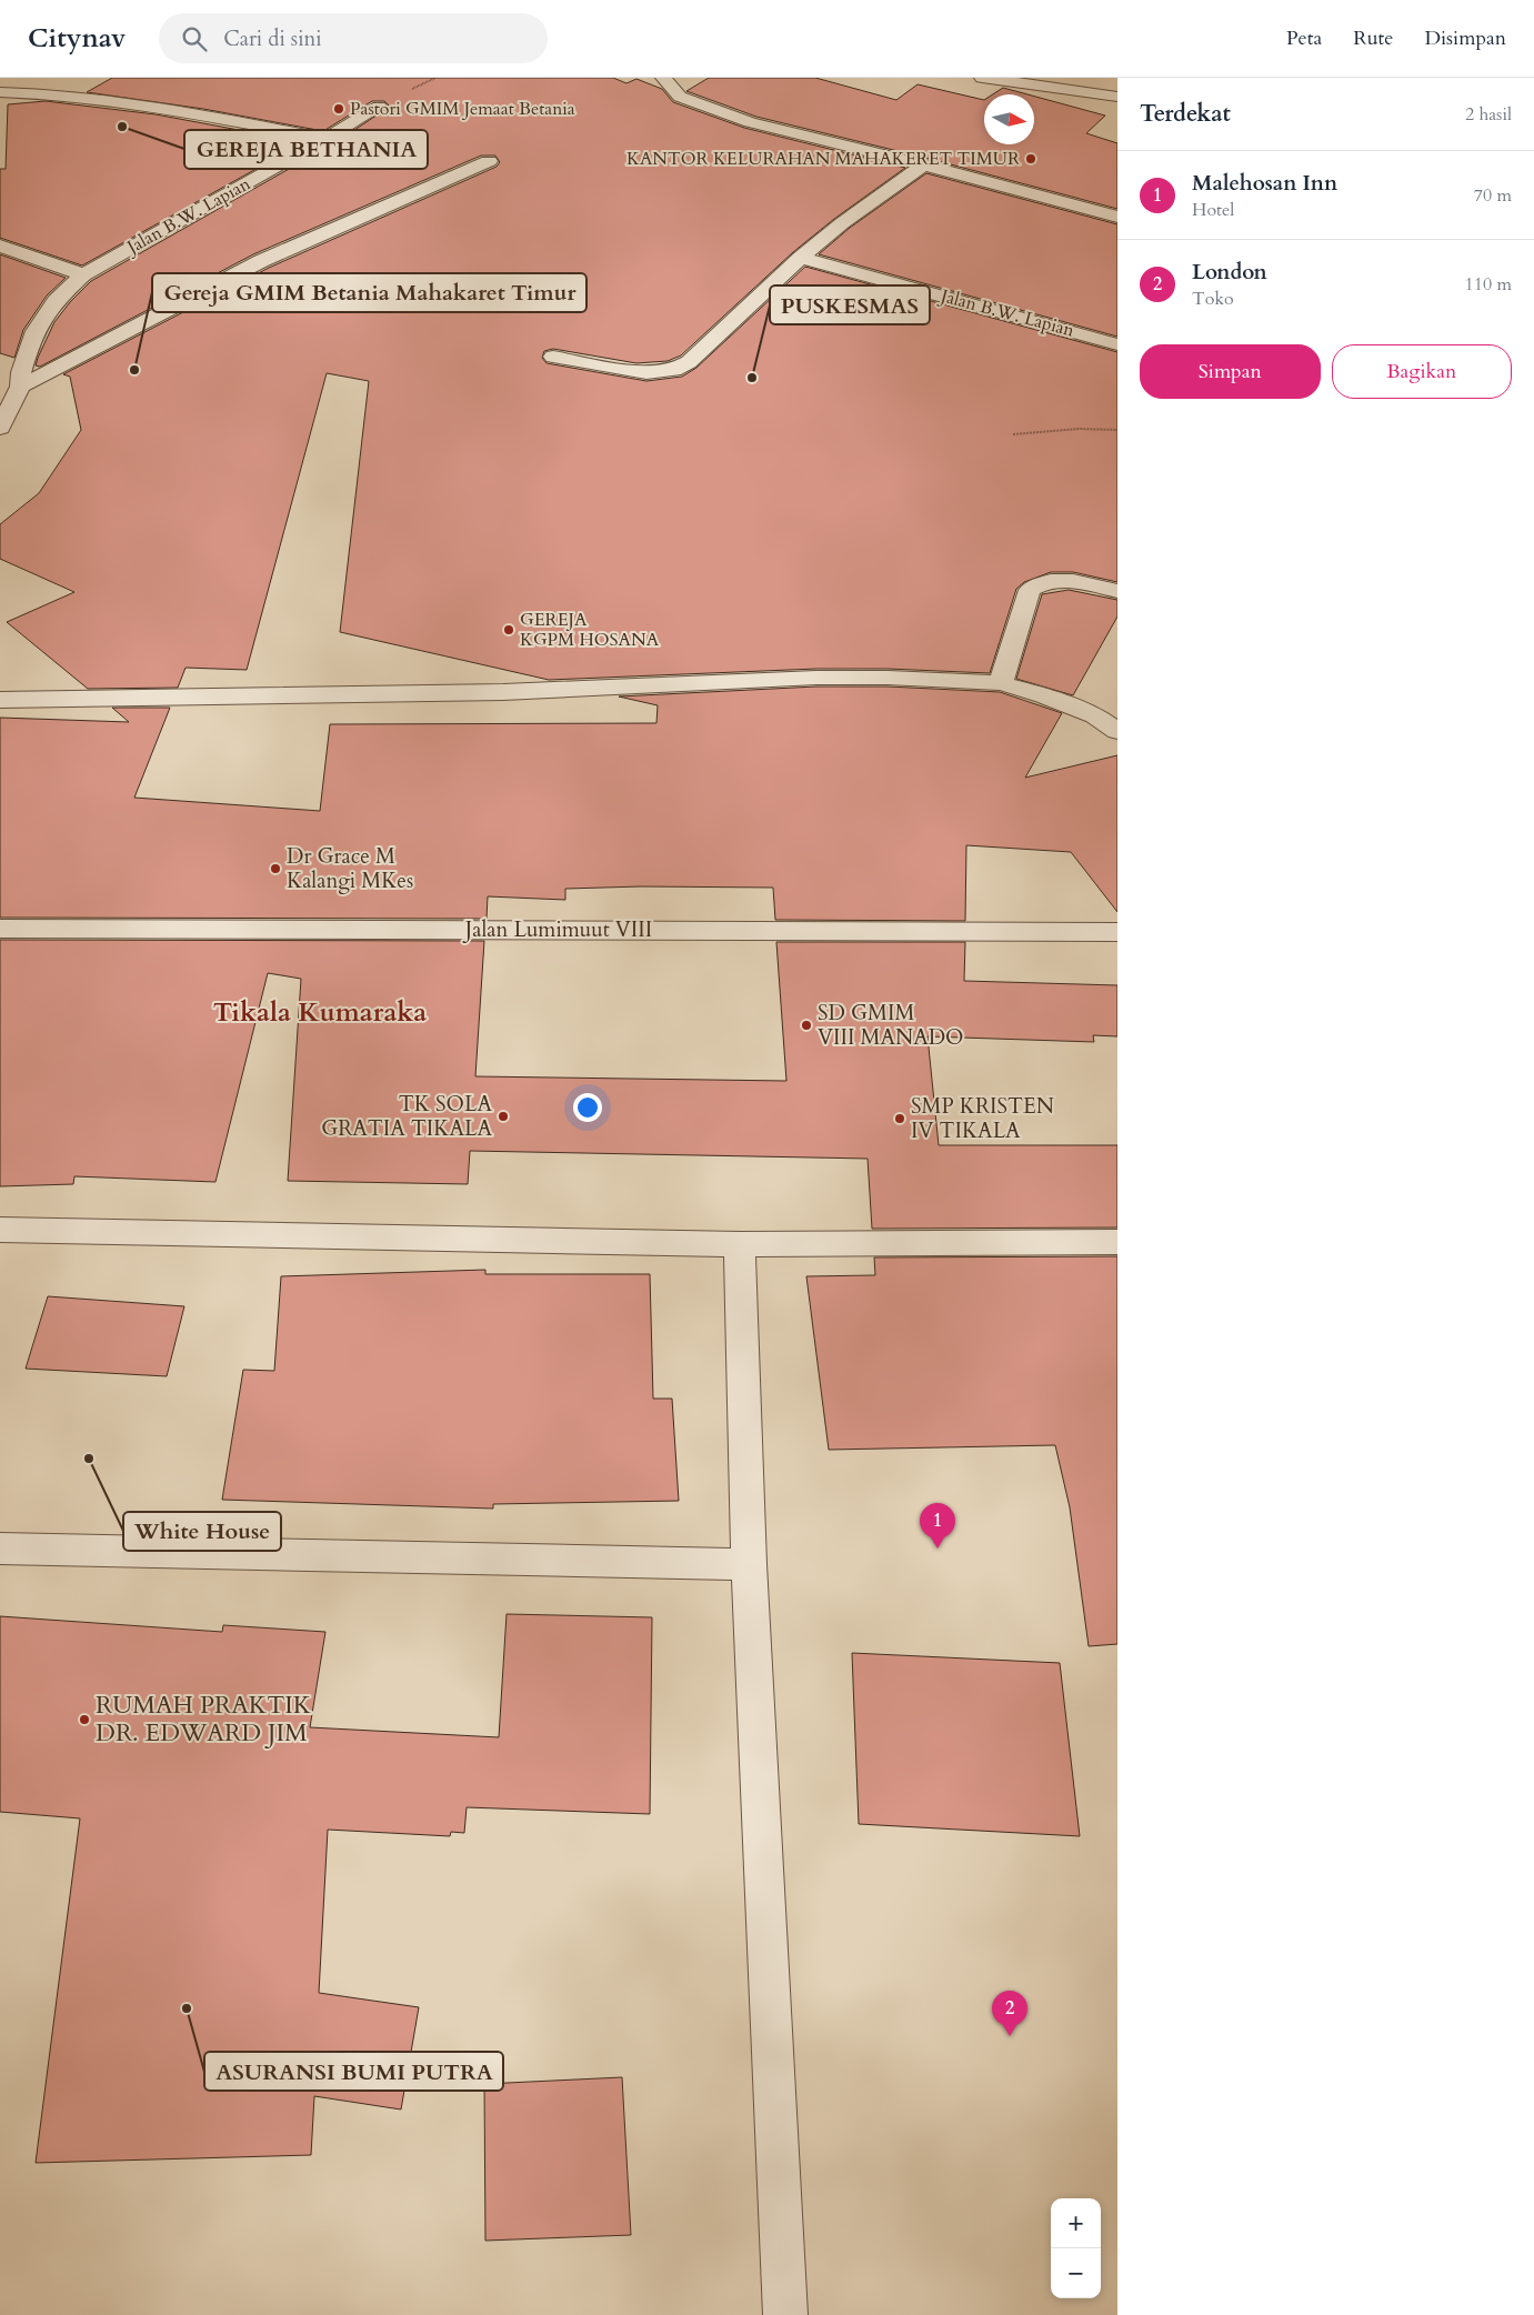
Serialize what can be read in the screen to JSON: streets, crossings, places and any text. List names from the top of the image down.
{
  "streets": {
    "street": ["Jalan B.W. Lapian", "Jalan Lumimuut VIII"]
  },
  "districts": ["Tikala Kumaraka"],
  "places": [
    "Pastori GMIM Jemaat Betania",
    "GEREJA BETHANIA",
    "KANTOR KELURAHAN MAHAKERET TIMUR",
    "Gereja GMIM Betania Mahakaret Timur",
    "PUSKESMAS",
    "GEREJA KGPM HOSANA",
    "Dr Grace M Kalangi MKes",
    "SD GMIM VIII MANADO",
    "TK SOLA GRATIA TIKALA",
    "SMP KRISTEN IV TIKALA",
    "White House",
    "RUMAH PRAKTIK DR. EDWARD JIM",
    "ASURANSI BUMI PUTRA"
  ],
  "north": "right",
  "page": {
    "header": "Citynav",
    "search": "Cari di sini",
    "nav": ["Peta", "Rute", "Disimpan"],
    "heading": ["Terdekat", "2 hasil"],
    "list": [
      {
        "mark": "1",
        "name": "Malehosan Inn",
        "note": "Hotel",
        "value": "70 m"
      },
      {
        "mark": "2",
        "name": "London",
        "note": "Toko",
        "value": "110 m"
      }
    ],
    "buttons": ["Simpan", "Bagikan"],
    "pins": ["1", "2"],
    "map_buttons": ["+", "−"]
  }
}
